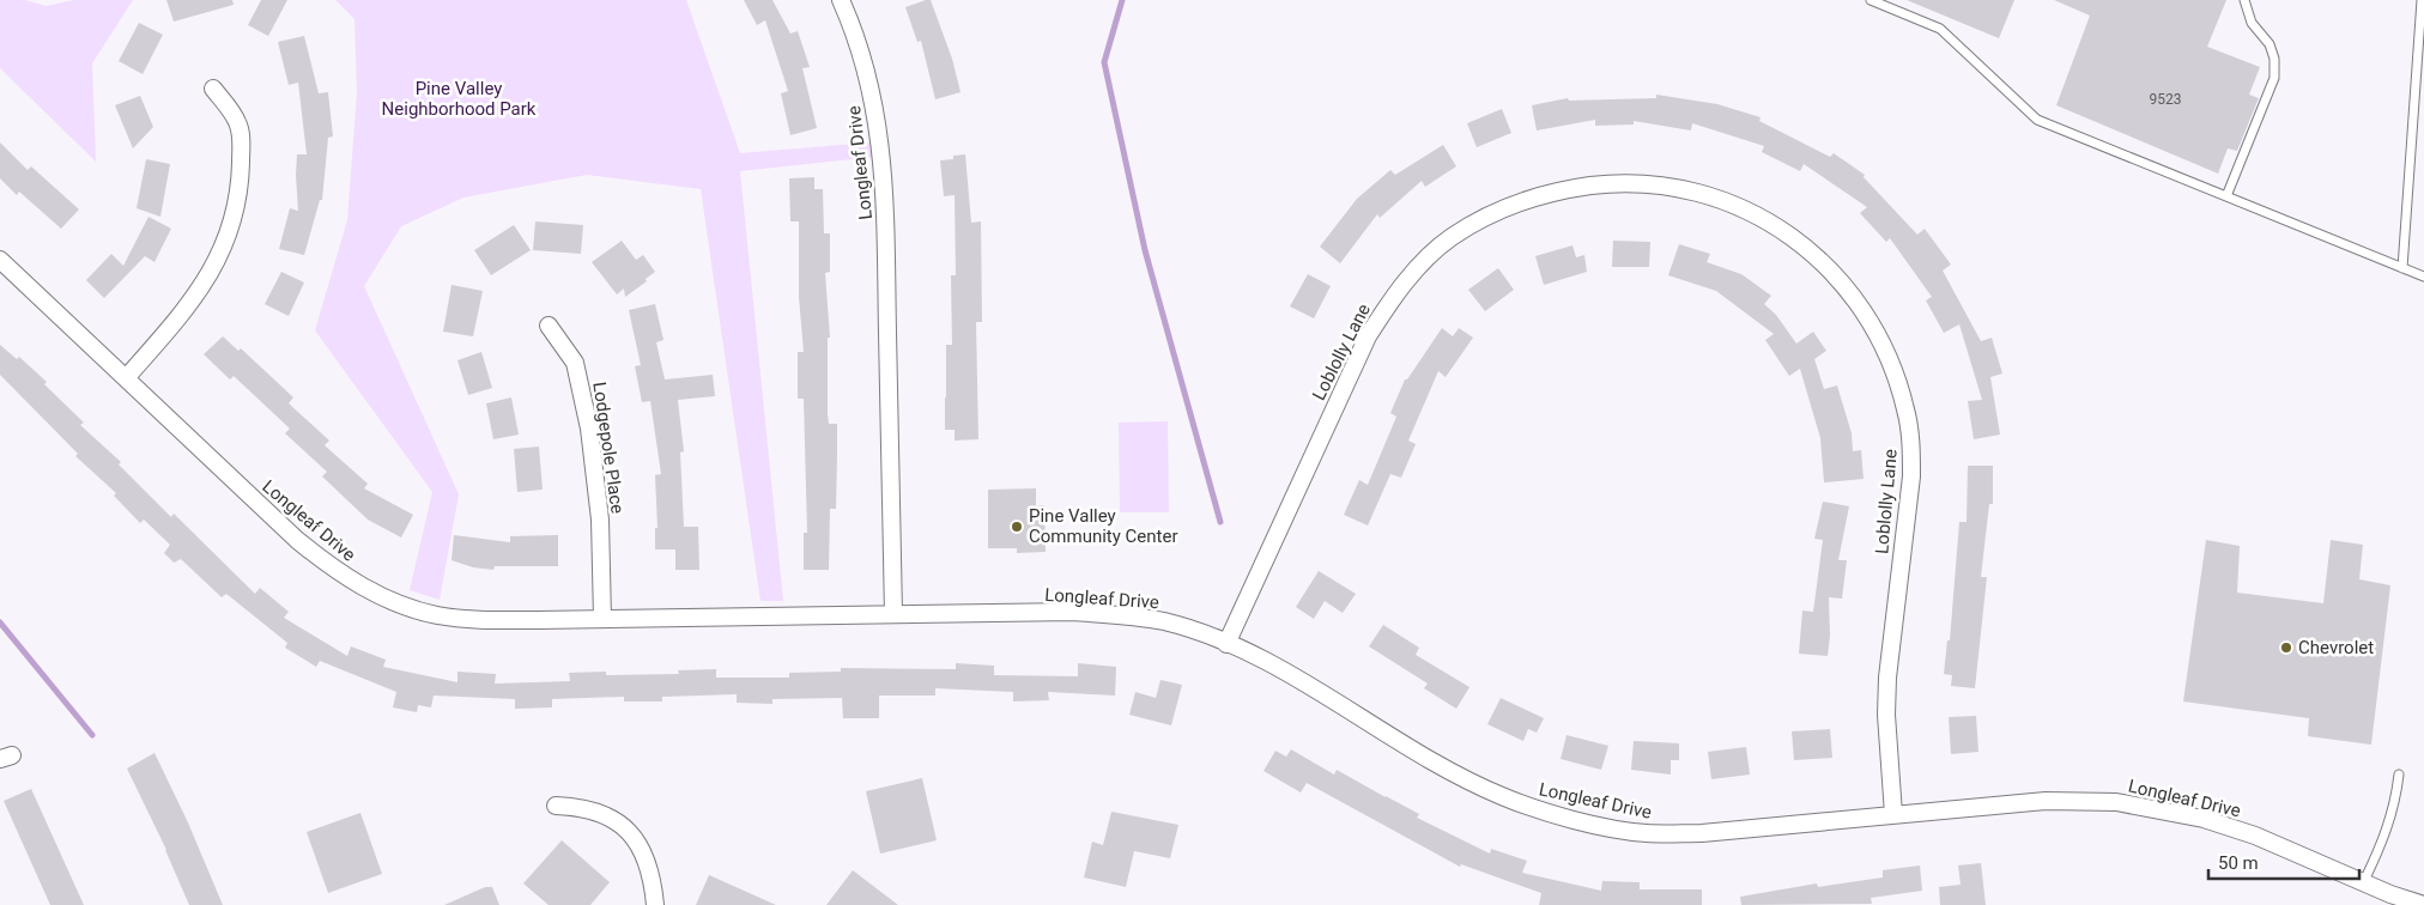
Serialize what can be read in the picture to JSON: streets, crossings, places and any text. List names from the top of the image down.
{
  "streets": {
    "street": ["Longleaf Drive", "Loblolly Lane", "Lodgepole Place"]
  },
  "crossings": [
    ["Longleaf Drive", "Loblolly Lane"],
    ["Longleaf Drive", "Lodgepole Place"]
  ],
  "parks": ["Pine Valley Neighborhood Park"],
  "places": ["Pine Valley Community Center", "Chevrolet"],
  "house_numbers": ["9523"],
  "scale_bar": "50 m"
}
